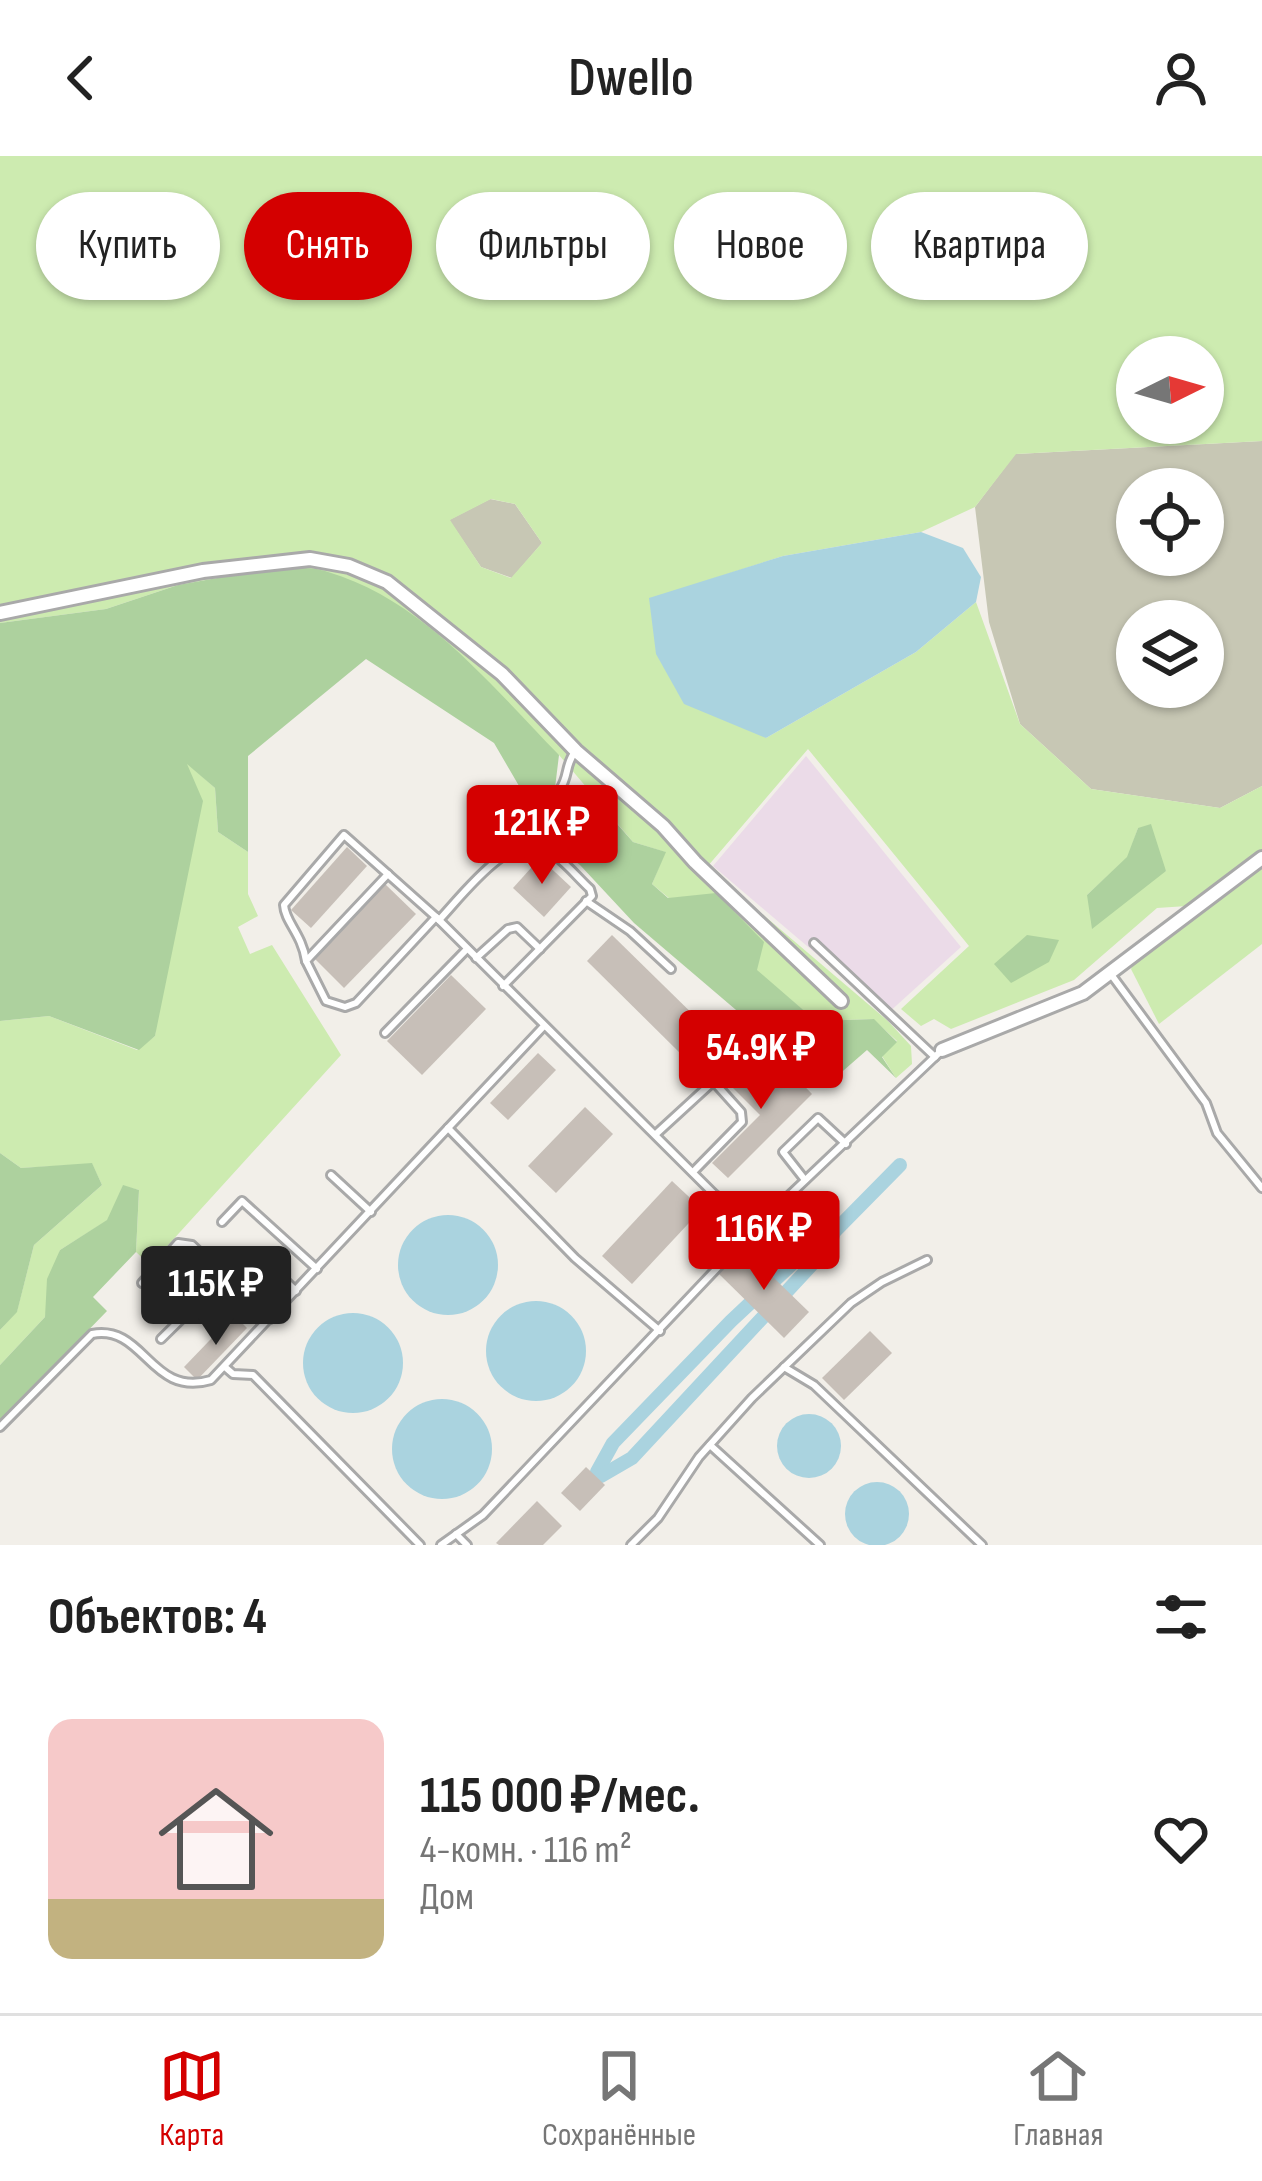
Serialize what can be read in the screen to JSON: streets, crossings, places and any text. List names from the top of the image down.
{
  "north": "right",
  "page": {
    "header": "Dwello",
    "chip": [
      "Купить",
      "Снять",
      "Фильтры",
      "Новое",
      "Квартира"
    ],
    "price": [
      "121K ₽",
      "54.9K ₽",
      "116K ₽",
      "115K ₽"
    ],
    "heading": "Объектов: 4",
    "list": [
      {
        "name": "115 000 ₽/мес.",
        "note": "4-комн. · 116 m² · Дом"
      }
    ],
    "tabs": ["Карта", "Сохранённые", "Главная"]
  }
}
